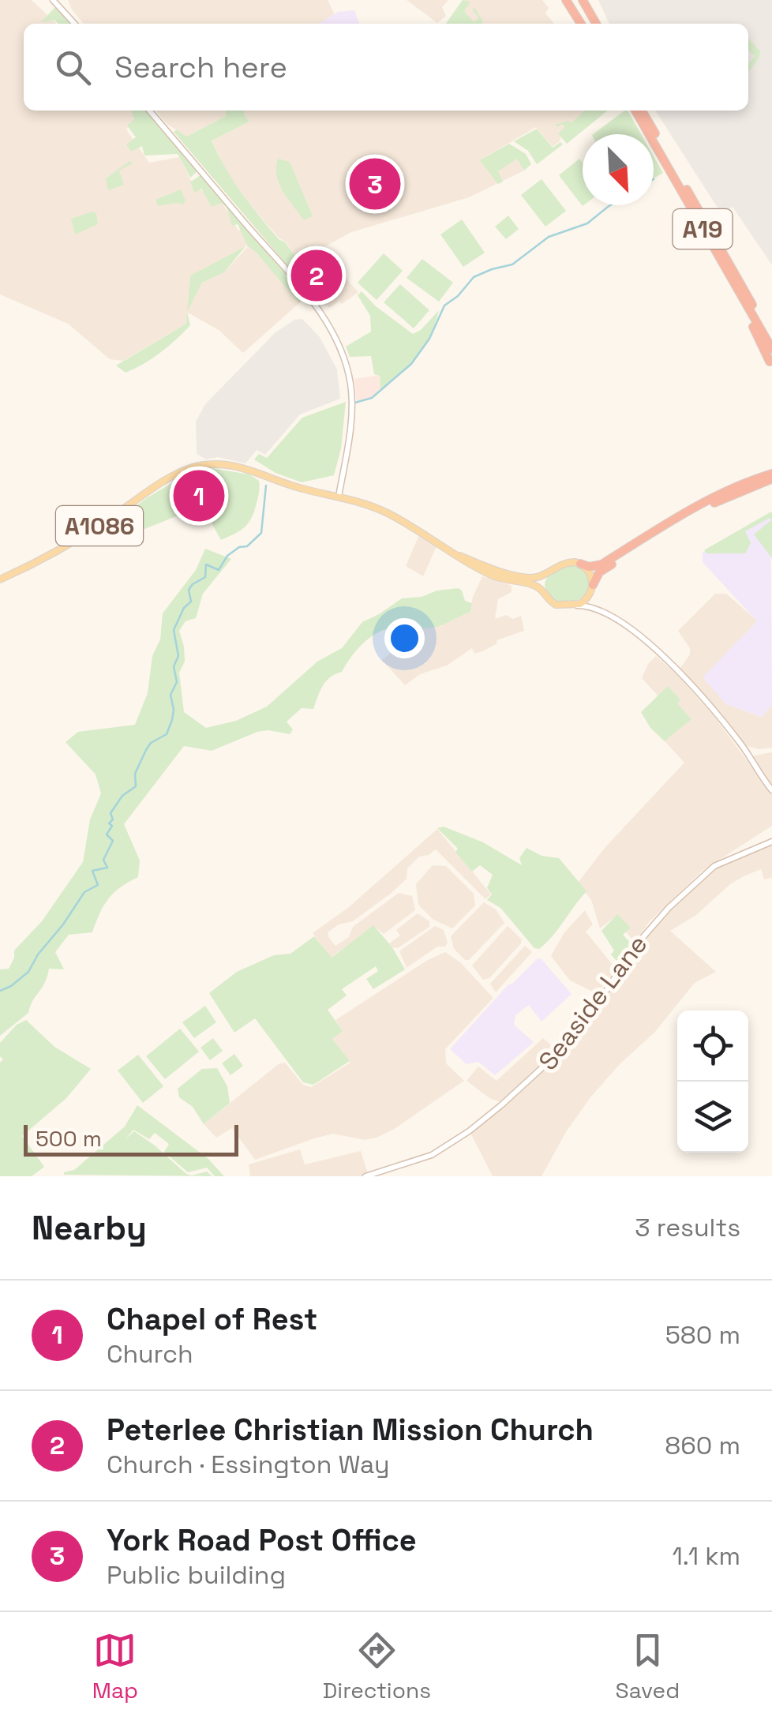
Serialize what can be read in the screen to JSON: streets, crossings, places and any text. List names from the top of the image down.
{
  "streets": {
    "highway": ["A19"],
    "main road": ["A1086", "Seaside Lane"]
  },
  "scale_bar": "500 m",
  "north": "bottom right",
  "page": {
    "search": "Search here",
    "pins": ["3", "2", "1"],
    "scale": "500 m",
    "heading": ["Nearby", "3 results"],
    "list": [
      {
        "mark": "1",
        "name": "Chapel of Rest",
        "note": "Church",
        "value": "580 m"
      },
      {
        "mark": "2",
        "name": "Peterlee Christian Mission Church",
        "note": "Church · Essington Way",
        "value": "860 m"
      },
      {
        "mark": "3",
        "name": "York Road Post Office",
        "note": "Public building",
        "value": "1.1 km"
      }
    ],
    "nav": ["Map", "Directions", "Saved"]
  }
}
